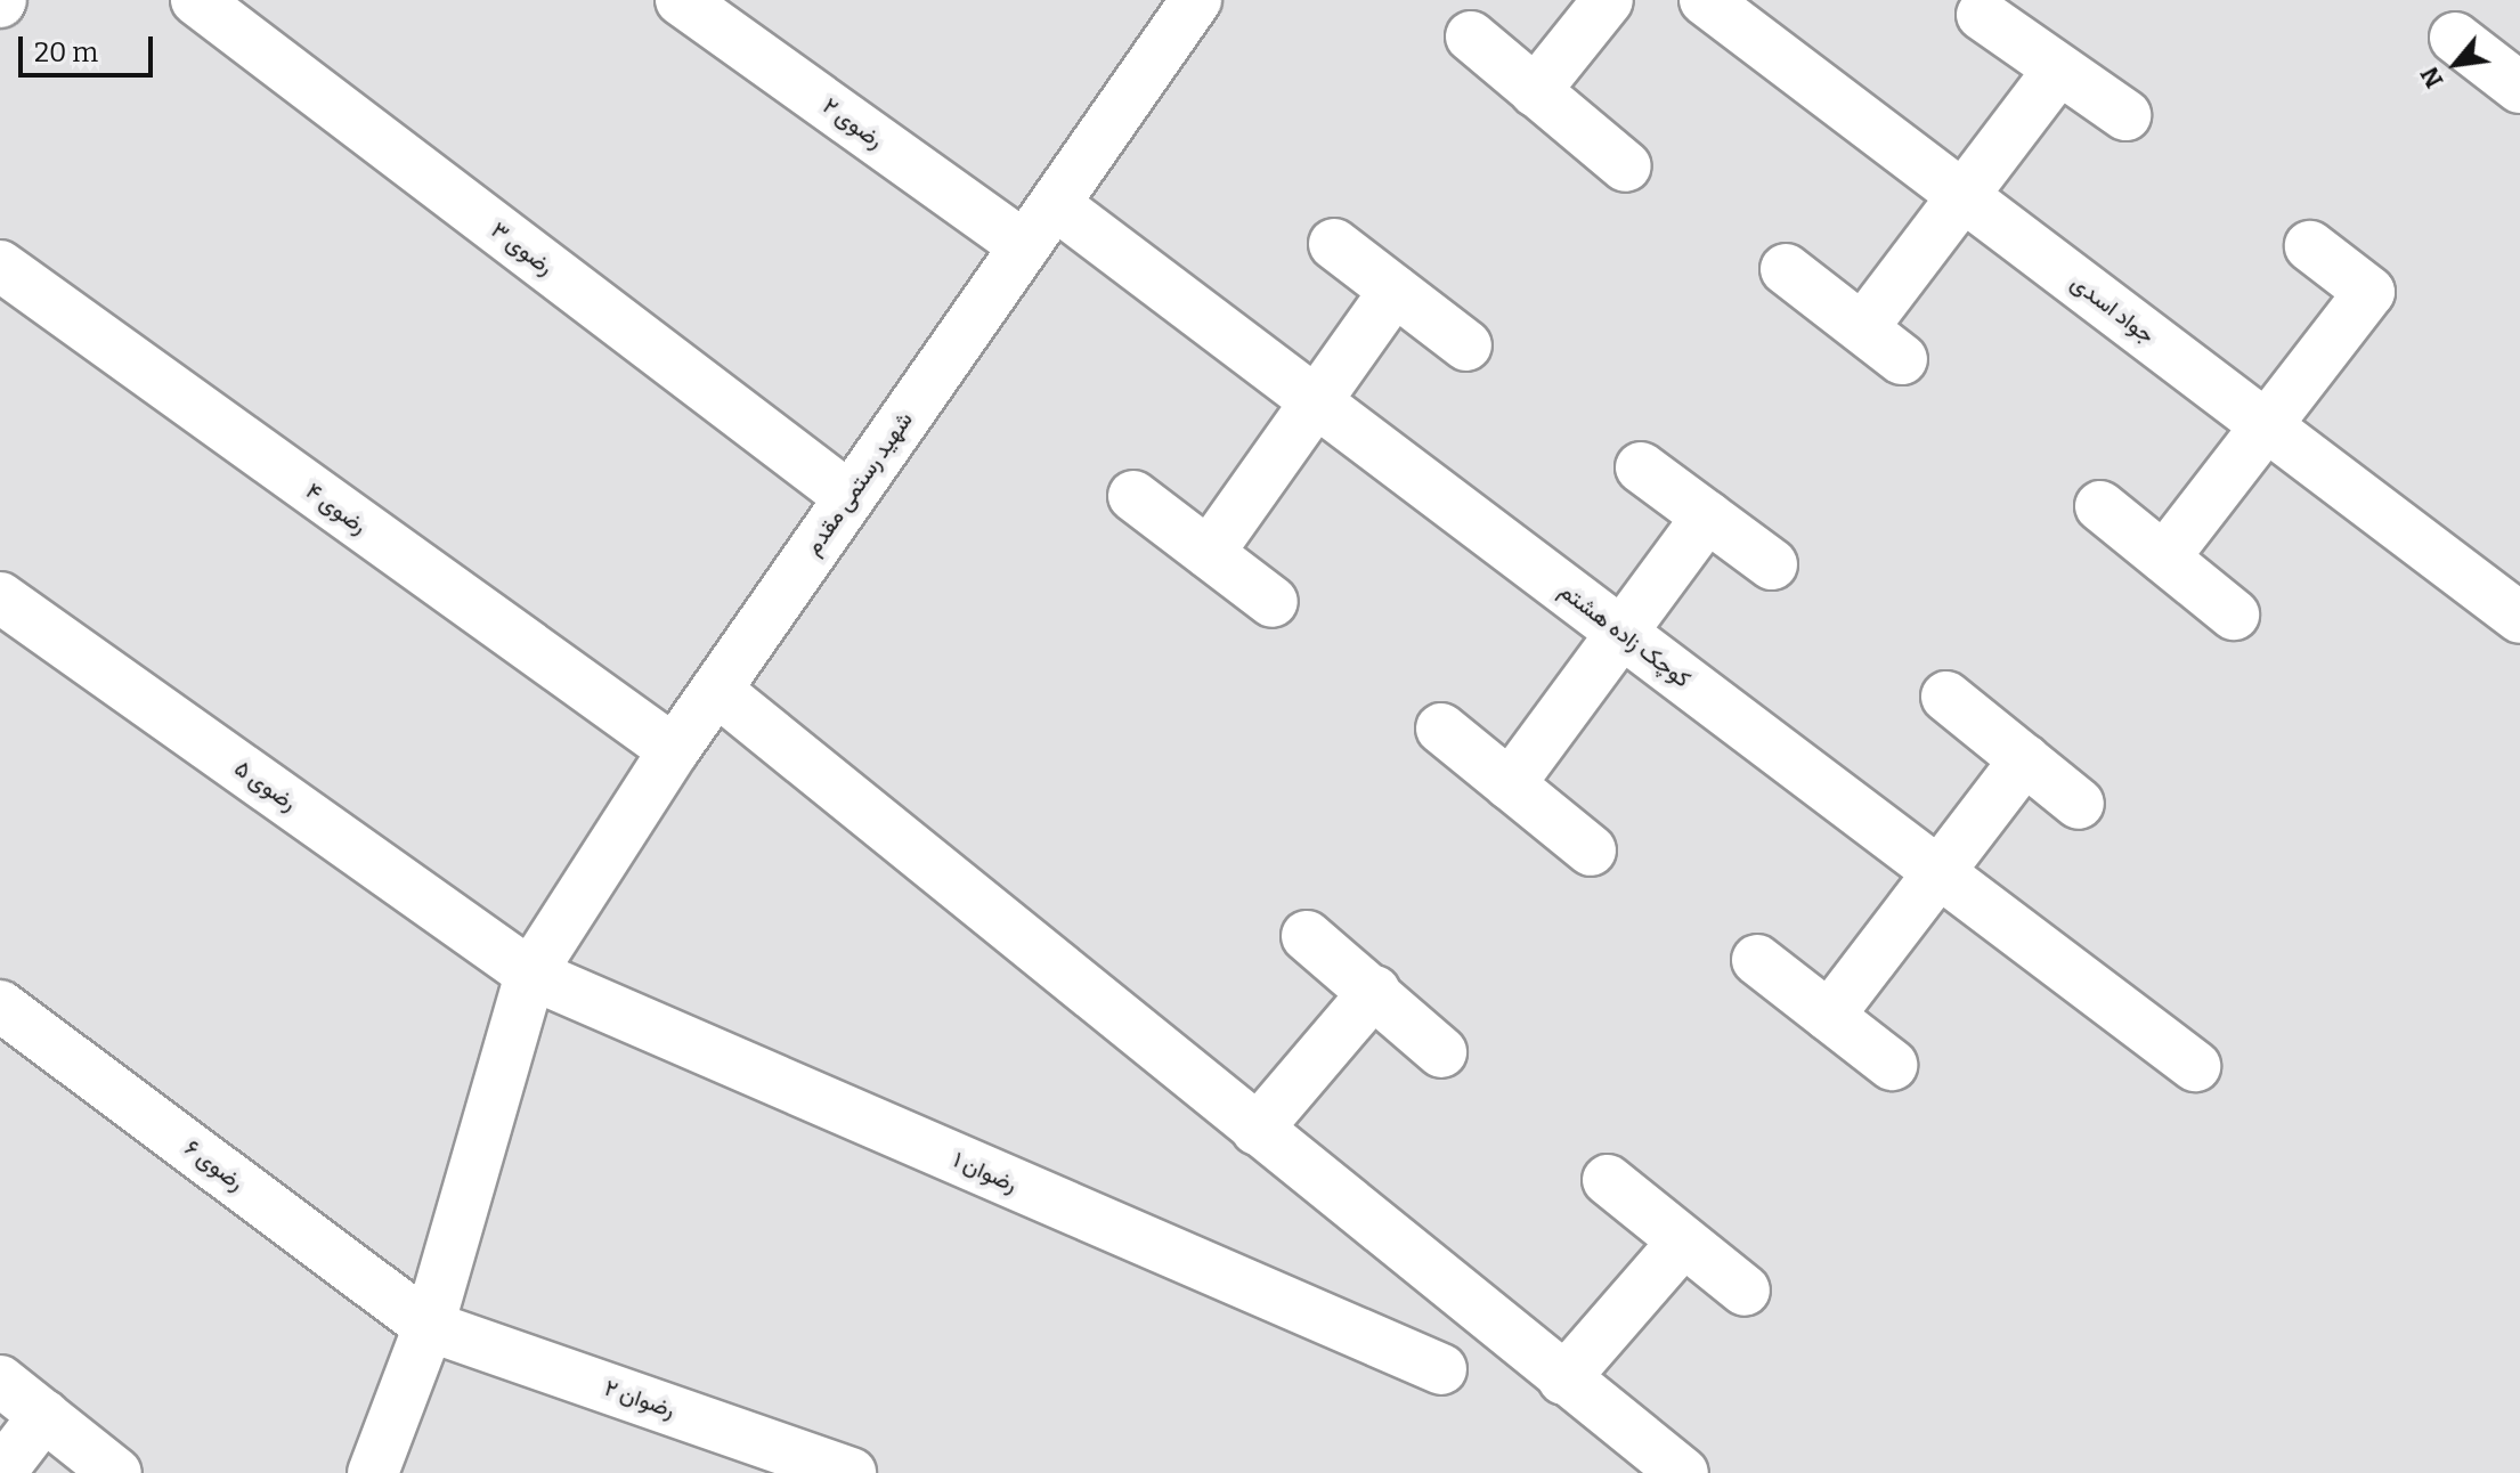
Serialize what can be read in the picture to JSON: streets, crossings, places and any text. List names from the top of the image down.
{
  "streets": {
    "street": [
      "رضوی ۲",
      "رضوی ۳",
      "جواد اسدی",
      "شهید رستمی مقدم",
      "رضوی ۴",
      "کوچک زاده هشتم",
      "رضوی ۵",
      "رضوی ۶",
      "رضوان ۱",
      "رضوان ۲"
    ]
  },
  "crossings": [
    ["رضوی ۲", "شهید رستمی مقدم"],
    ["رضوی ۳", "شهید رستمی مقدم"],
    ["شهید رستمی مقدم", "رضوی ۴"],
    ["شهید رستمی مقدم", "کوچک زاده هشتم"],
    ["شهید رستمی مقدم", "رضوی ۵"],
    ["شهید رستمی مقدم", "رضوی ۶"],
    ["شهید رستمی مقدم", "رضوان ۱"],
    ["شهید رستمی مقدم", "رضوان ۲"],
    ["رضوی ۵", "رضوان ۱"],
    ["رضوی ۶", "رضوان ۲"]
  ],
  "scale_bar": "20 m",
  "north": "bottom left"
}
